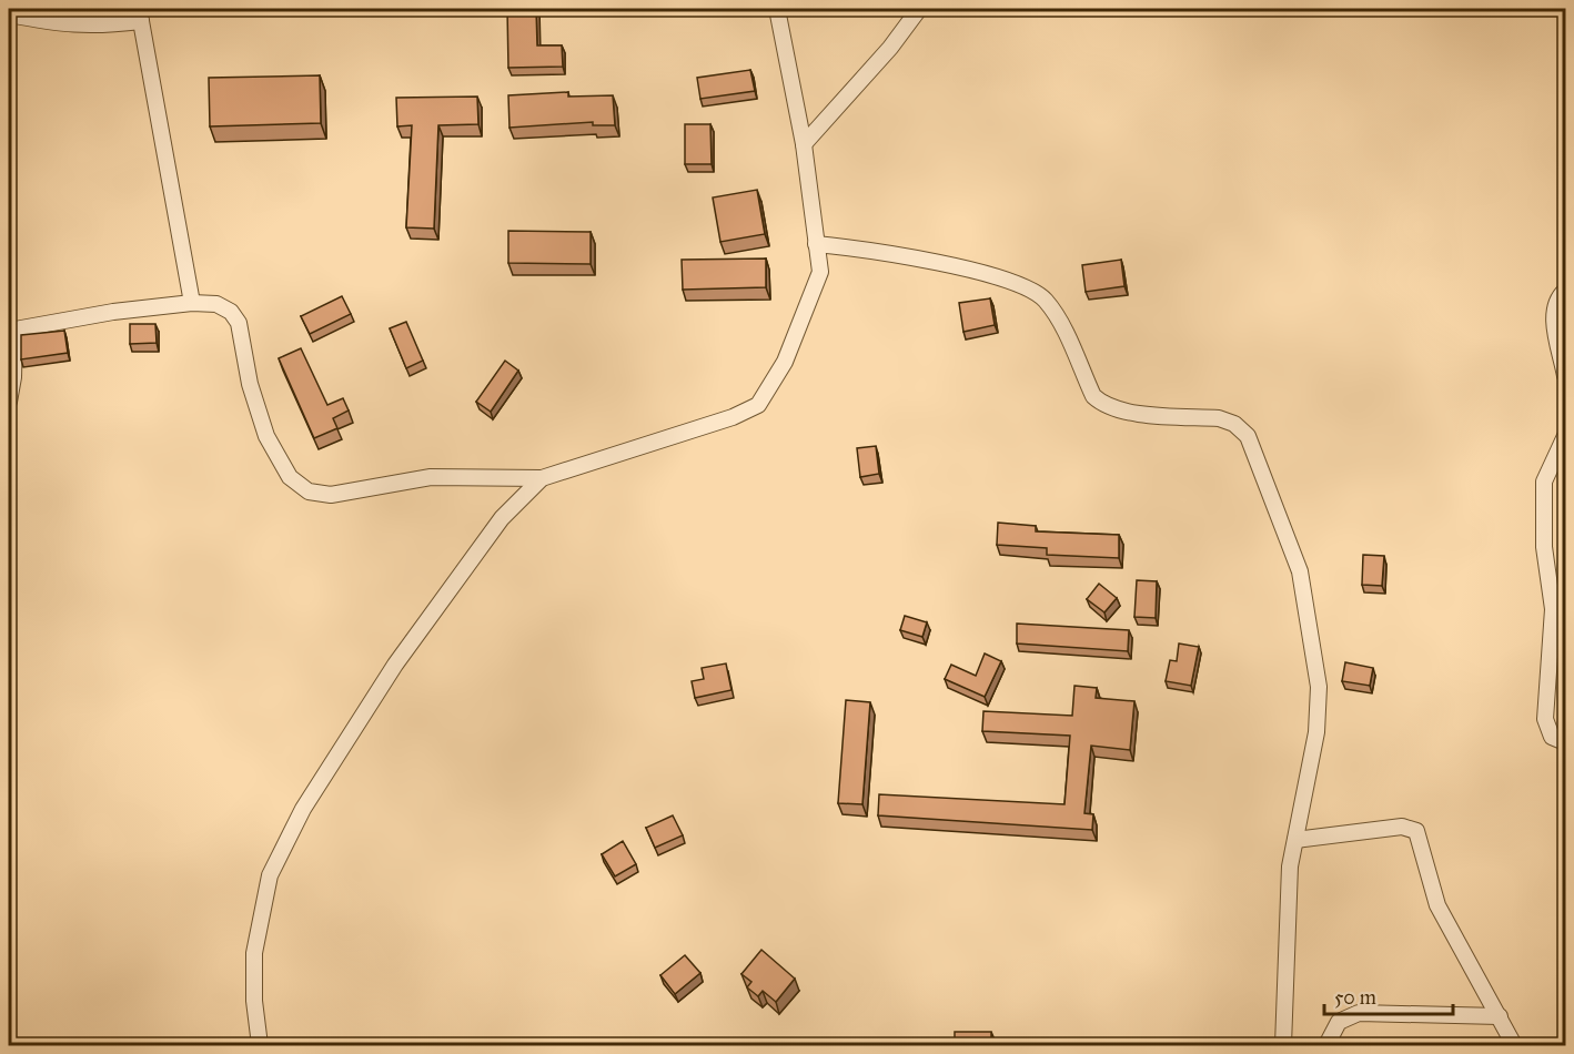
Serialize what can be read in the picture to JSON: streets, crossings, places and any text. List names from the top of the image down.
{
  "scale_bar": "50 m"
}
